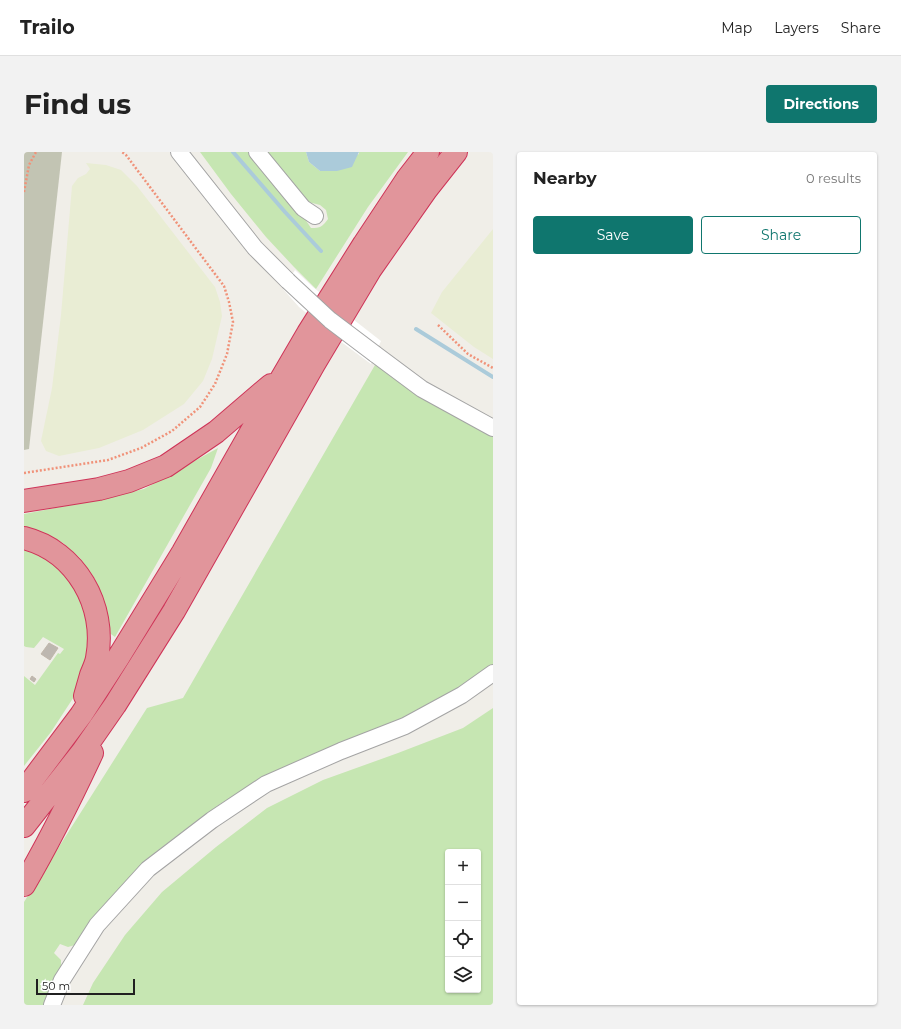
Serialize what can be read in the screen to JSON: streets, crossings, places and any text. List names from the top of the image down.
{
  "scale_bar": "50 m",
  "page": {
    "header": "Trailo",
    "nav": ["Map", "Layers", "Share"],
    "buttons": [
      "Directions",
      ["Save", "Share"]
    ],
    "title": "Find us",
    "heading": ["Nearby", "0 results"],
    "map_buttons": ["+", "−"],
    "scale": "50 m"
  }
}
